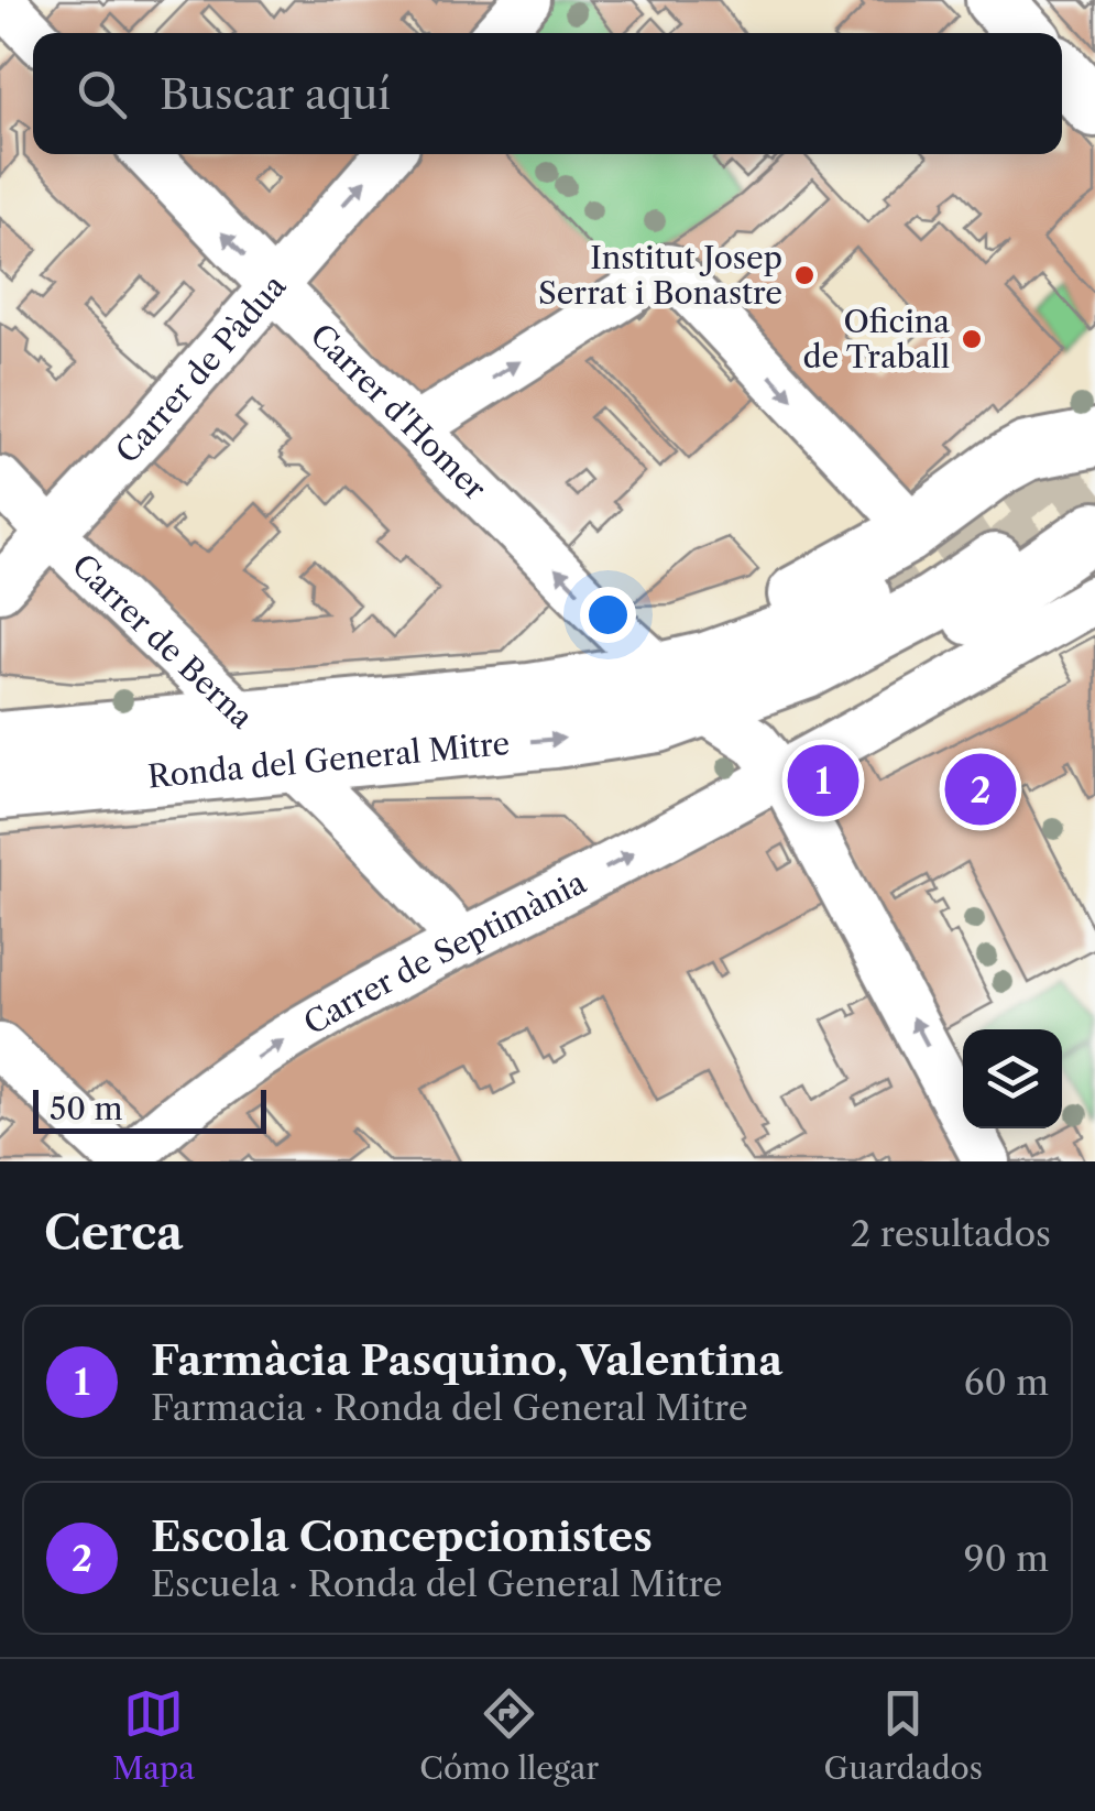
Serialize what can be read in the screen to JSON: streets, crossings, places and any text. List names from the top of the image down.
{
  "streets": {
    "main road": ["Ronda del General Mitre"],
    "street": [
      "Carrer de Pàdua",
      "Carrer d'Homer",
      "Carrer de Berna",
      "Carrer de Septimània"
    ]
  },
  "crossings": [
    ["Carrer de Pàdua", "Carrer d'Homer"],
    ["Carrer de Pàdua", "Carrer de Berna"],
    ["Carrer d'Homer", "Ronda del General Mitre"],
    ["Carrer d'Homer", "Carrer de Septimània"],
    ["Carrer de Berna", "Ronda del General Mitre"],
    ["Carrer de Berna", "Carrer de Septimània"]
  ],
  "one_way": ["Carrer d'Homer", "Carrer de Septimània"],
  "places": ["Institut Josep Serrat i Bonastre", "Oficina de Traball"],
  "scale_bar": "50 m",
  "page": {
    "search": "Buscar aquí",
    "pins": ["1", "2"],
    "scale": "50 m",
    "heading": ["Cerca", "2 resultados"],
    "list": [
      {
        "mark": "1",
        "name": "Farmàcia Pasquino, Valentina",
        "note": "Farmacia · Ronda del General Mitre",
        "value": "60 m"
      },
      {
        "mark": "2",
        "name": "Escola Concepcionistes",
        "note": "Escuela · Ronda del General Mitre",
        "value": "90 m"
      }
    ],
    "nav": ["Mapa", "Cómo llegar", "Guardados"]
  }
}
